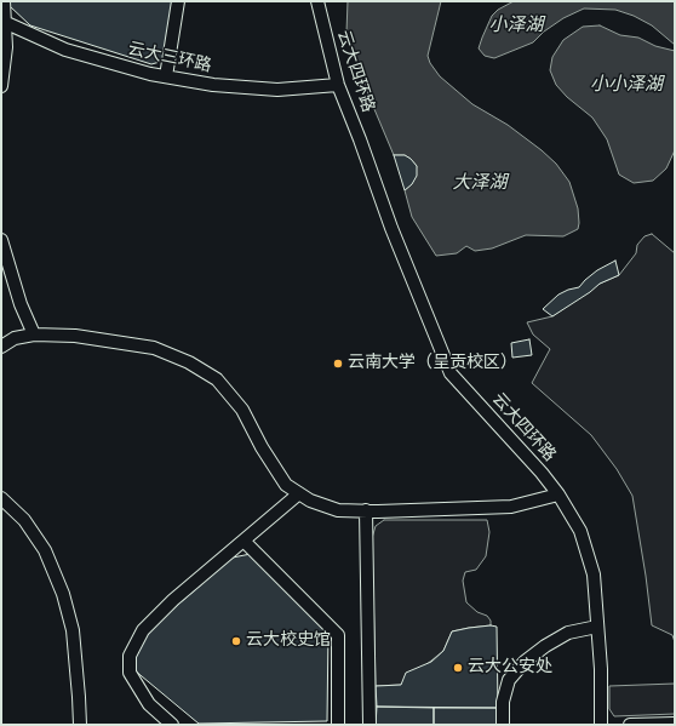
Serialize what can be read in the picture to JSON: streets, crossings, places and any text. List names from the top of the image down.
{
  "streets": {
    "street": ["云大三环路", "云大四环路"]
  },
  "crossings": [
    ["云大三环路", "云大四环路"]
  ],
  "water": ["小泽湖", "小小泽湖", "大泽湖"],
  "places": ["云南大学（呈贡校区）", "云大校史馆", "云大公安处"]
}
